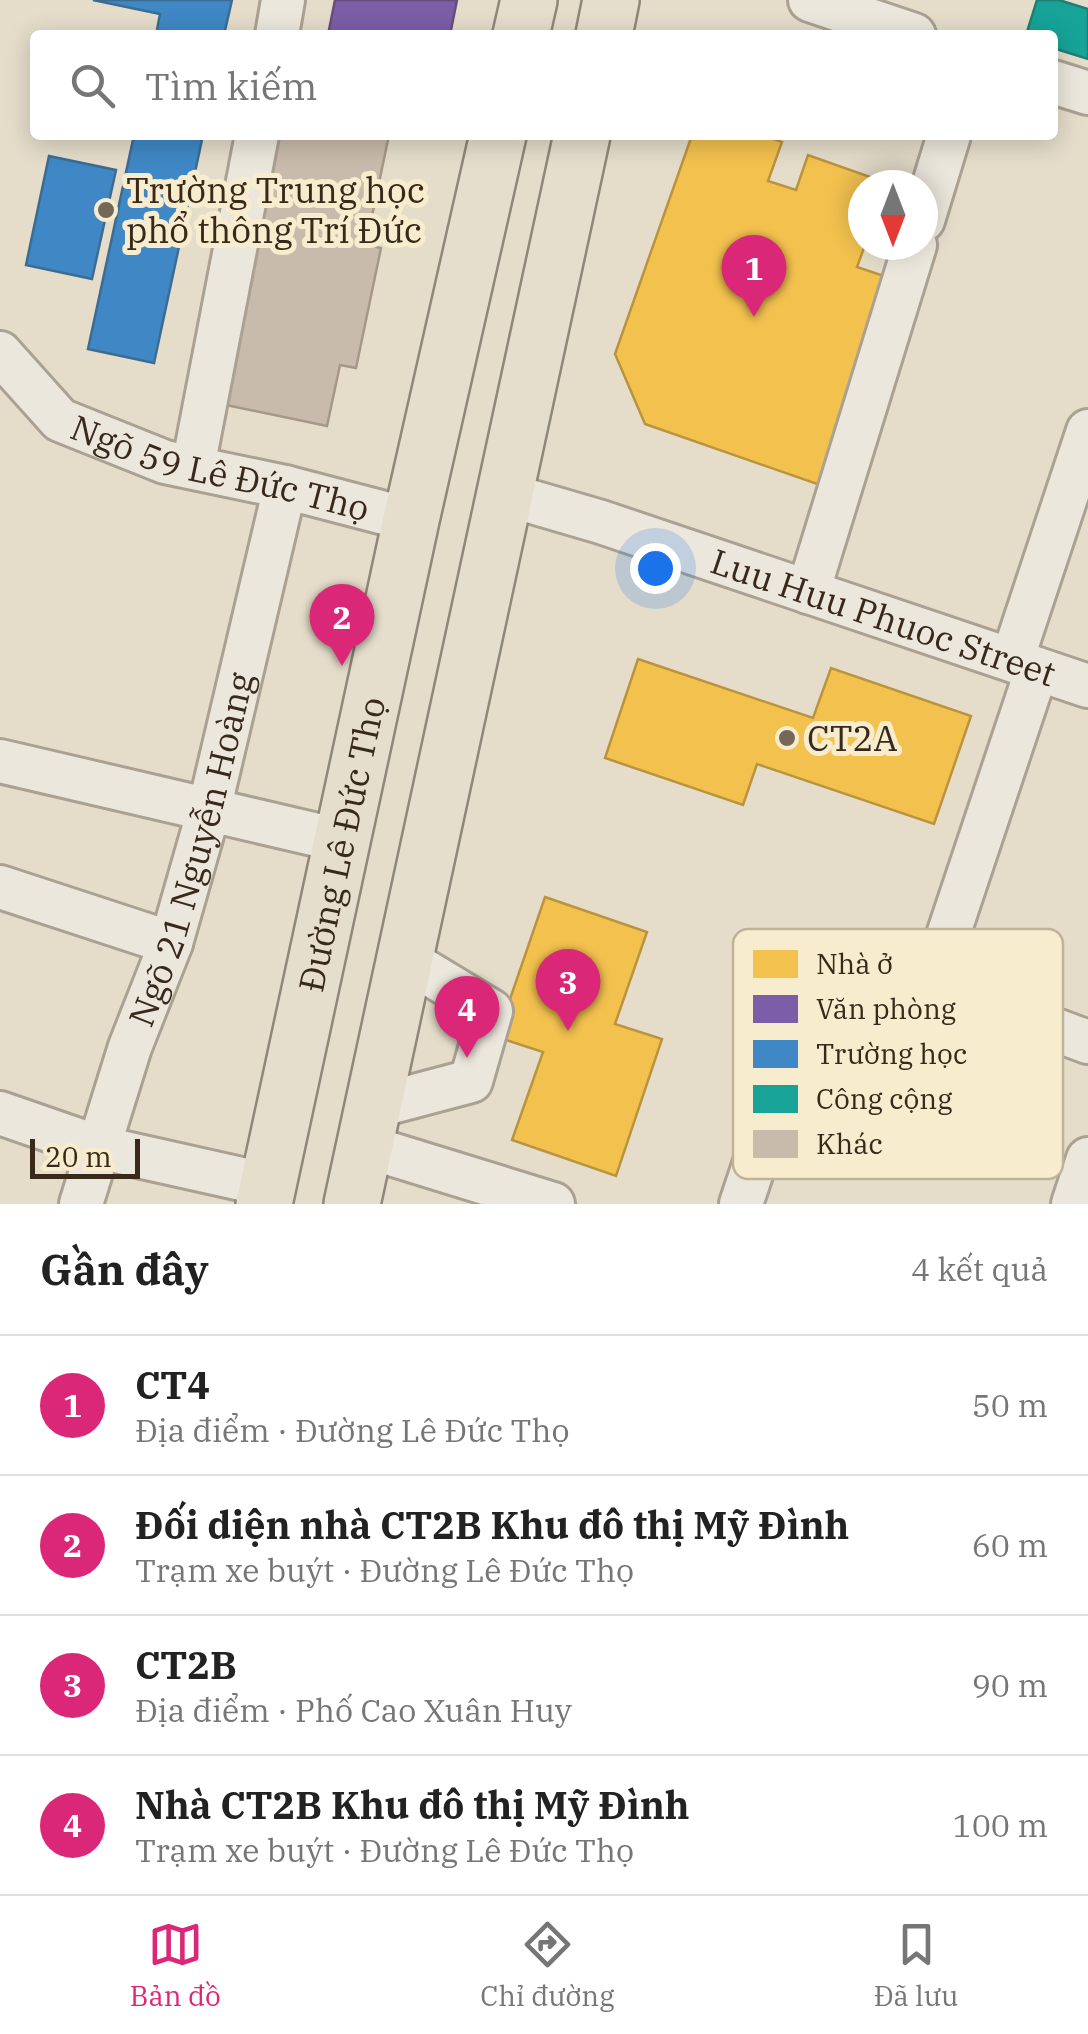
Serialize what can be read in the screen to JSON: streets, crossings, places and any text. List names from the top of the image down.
{
  "streets": {
    "main road": ["Đường Lê Đức Thọ"],
    "street": ["Ngõ 59 Lê Đức Thọ", "Luu Huu Phuoc Street", "Ngõ 21 Nguyễn Hoàng"]
  },
  "crossings": [
    ["Ngõ 59 Lê Đức Thọ", "Đường Lê Đức Thọ"],
    ["Ngõ 59 Lê Đức Thọ", "Ngõ 21 Nguyễn Hoàng"]
  ],
  "places": ["Trường Trung học phổ thông Trí Đức", "CT2A"],
  "legend": [
    "Nhà ở",
    "Văn phòng",
    "Trường học",
    "Công cộng",
    "Khác"
  ],
  "scale_bar": "20 m",
  "north": "bottom",
  "page": {
    "search": "Tìm kiếm",
    "pins": [
      "1",
      "2",
      "3",
      "4"
    ],
    "scale": "20 m",
    "heading": ["Gần đây", "4 kết quả"],
    "list": [
      {
        "mark": "1",
        "name": "CT4",
        "note": "Địa điểm · Đường Lê Đức Thọ",
        "value": "50 m"
      },
      {
        "mark": "2",
        "name": "Đối diện nhà CT2B Khu đô thị Mỹ Đình",
        "note": "Trạm xe buýt · Đường Lê Đức Thọ",
        "value": "60 m"
      },
      {
        "mark": "3",
        "name": "CT2B",
        "note": "Địa điểm · Phố Cao Xuân Huy",
        "value": "90 m"
      },
      {
        "mark": "4",
        "name": "Nhà CT2B Khu đô thị Mỹ Đình",
        "note": "Trạm xe buýt · Đường Lê Đức Thọ",
        "value": "100 m"
      }
    ],
    "nav": ["Bản đồ", "Chỉ đường", "Đã lưu"]
  }
}
